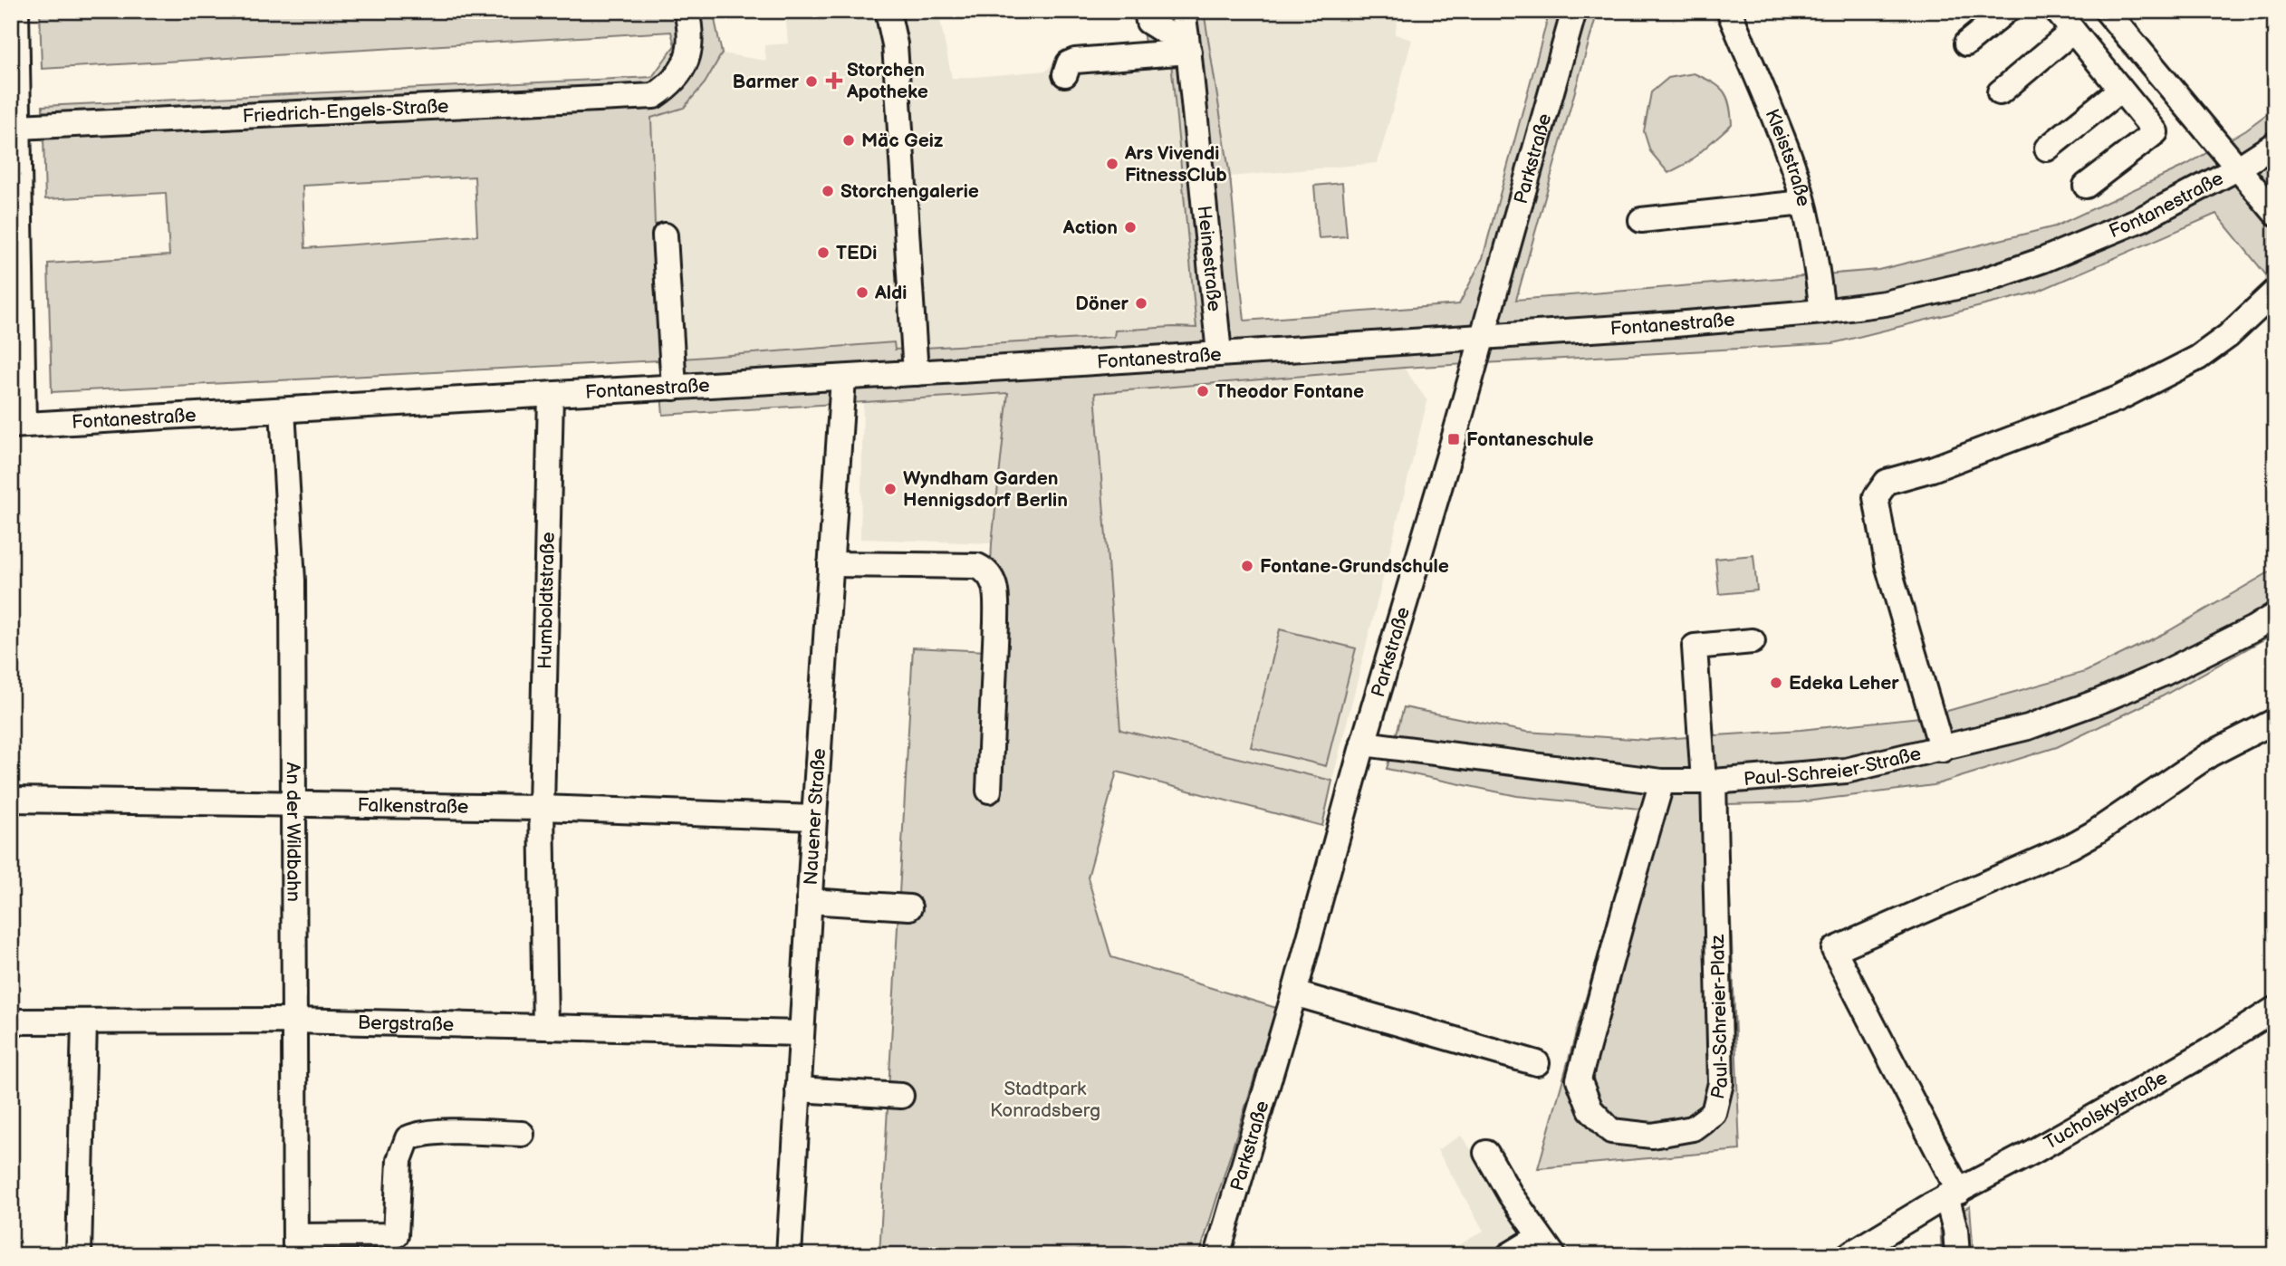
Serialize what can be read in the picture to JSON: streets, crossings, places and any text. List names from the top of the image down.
{
  "streets": {
    "street": [
      "Friedrich-Engels-Straße",
      "Parkstraße",
      "Kleiststraße",
      "Fontanestraße",
      "Heinestraße",
      "Humboldtstraße",
      "Paul-Schreier-Straße",
      "Falkenstraße",
      "Nauener Straße",
      "An der Wildbahn",
      "Paul-Schreier-Platz",
      "Bergstraße",
      "Tucholskystraße"
    ]
  },
  "crossings": [
    ["Parkstraße", "Fontanestraße"],
    ["Parkstraße", "Paul-Schreier-Straße"],
    ["Kleiststraße", "Fontanestraße"],
    ["Fontanestraße", "Heinestraße"],
    ["Fontanestraße", "Humboldtstraße"],
    ["Fontanestraße", "Nauener Straße"],
    ["Fontanestraße", "An der Wildbahn"],
    ["Humboldtstraße", "Falkenstraße"],
    ["Humboldtstraße", "Bergstraße"],
    ["Paul-Schreier-Straße", "Paul-Schreier-Platz"],
    ["Falkenstraße", "Nauener Straße"],
    ["Falkenstraße", "An der Wildbahn"],
    ["Nauener Straße", "Bergstraße"],
    ["An der Wildbahn", "Bergstraße"]
  ],
  "parks": ["Stadtpark Konradsberg"],
  "places": {
    "health": ["Storchen Apotheke"],
    "other": [
      "Barmer",
      "Mäc Geiz",
      "Ars Vivendi FitnessClub",
      "Storchengalerie",
      "Action",
      "TEDi",
      "Aldi",
      "Döner",
      "Theodor Fontane",
      "Wyndham Garden Hennigsdorf Berlin",
      "Fontane-Grundschule",
      "Edeka Leher"
    ],
    "transit": ["Fontaneschule"]
  }
}
